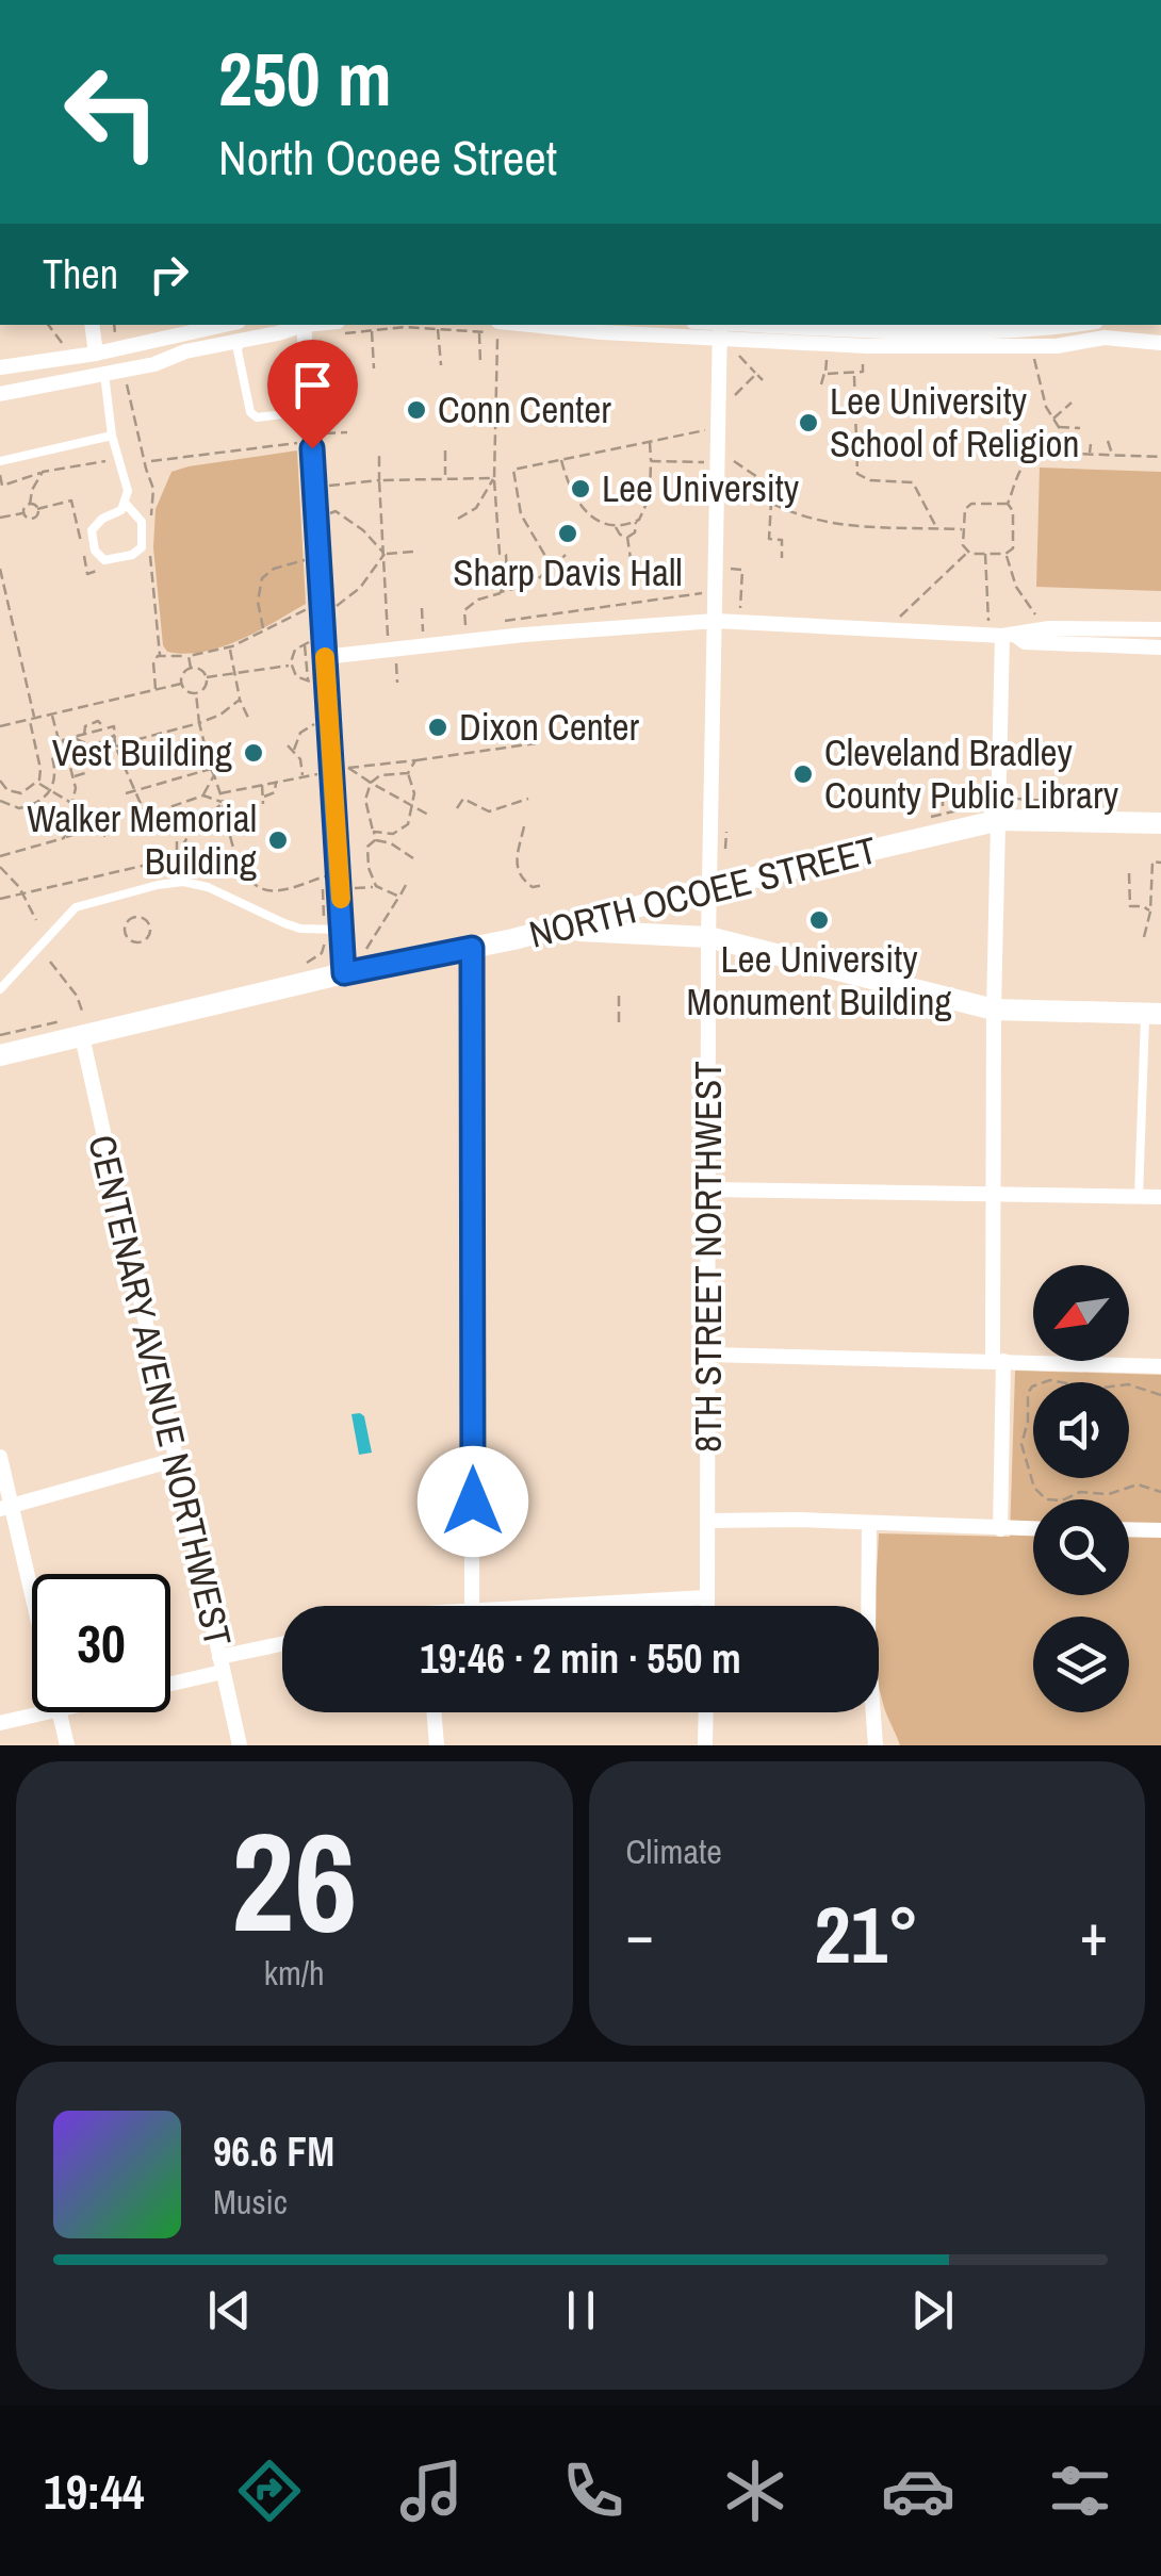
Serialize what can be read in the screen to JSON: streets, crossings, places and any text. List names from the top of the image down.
{
  "streets": {
    "main road": ["NORTH OCOEE STREET"],
    "street": ["8TH STREET NORTHWEST", "CENTENARY AVENUE NORTHWEST"]
  },
  "crossings": [
    ["NORTH OCOEE STREET", "8TH STREET NORTHWEST"],
    ["NORTH OCOEE STREET", "CENTENARY AVENUE NORTHWEST"]
  ],
  "places": [
    "Conn Center",
    "Lee University School of Religion",
    "Lee University",
    "Sharp Davis Hall",
    "Dixon Center",
    "Vest Building",
    "Cleveland Bradley County Public Library",
    "Walker Memorial Building",
    "Lee University Monument Building"
  ],
  "north": "bottom left",
  "page": {
    "turn": ["250 m", "North Ocoee Street"],
    "then": "Then",
    "limit": "30",
    "trip": "19:46 · 2 min · 550 m",
    "tile": [
      ["26", "km/h"],
      "Climate"
    ],
    "heat": ["−", "21°", "+"],
    "song": ["96.6 FM", "Music"],
    "tabs": "19:44"
  }
}
